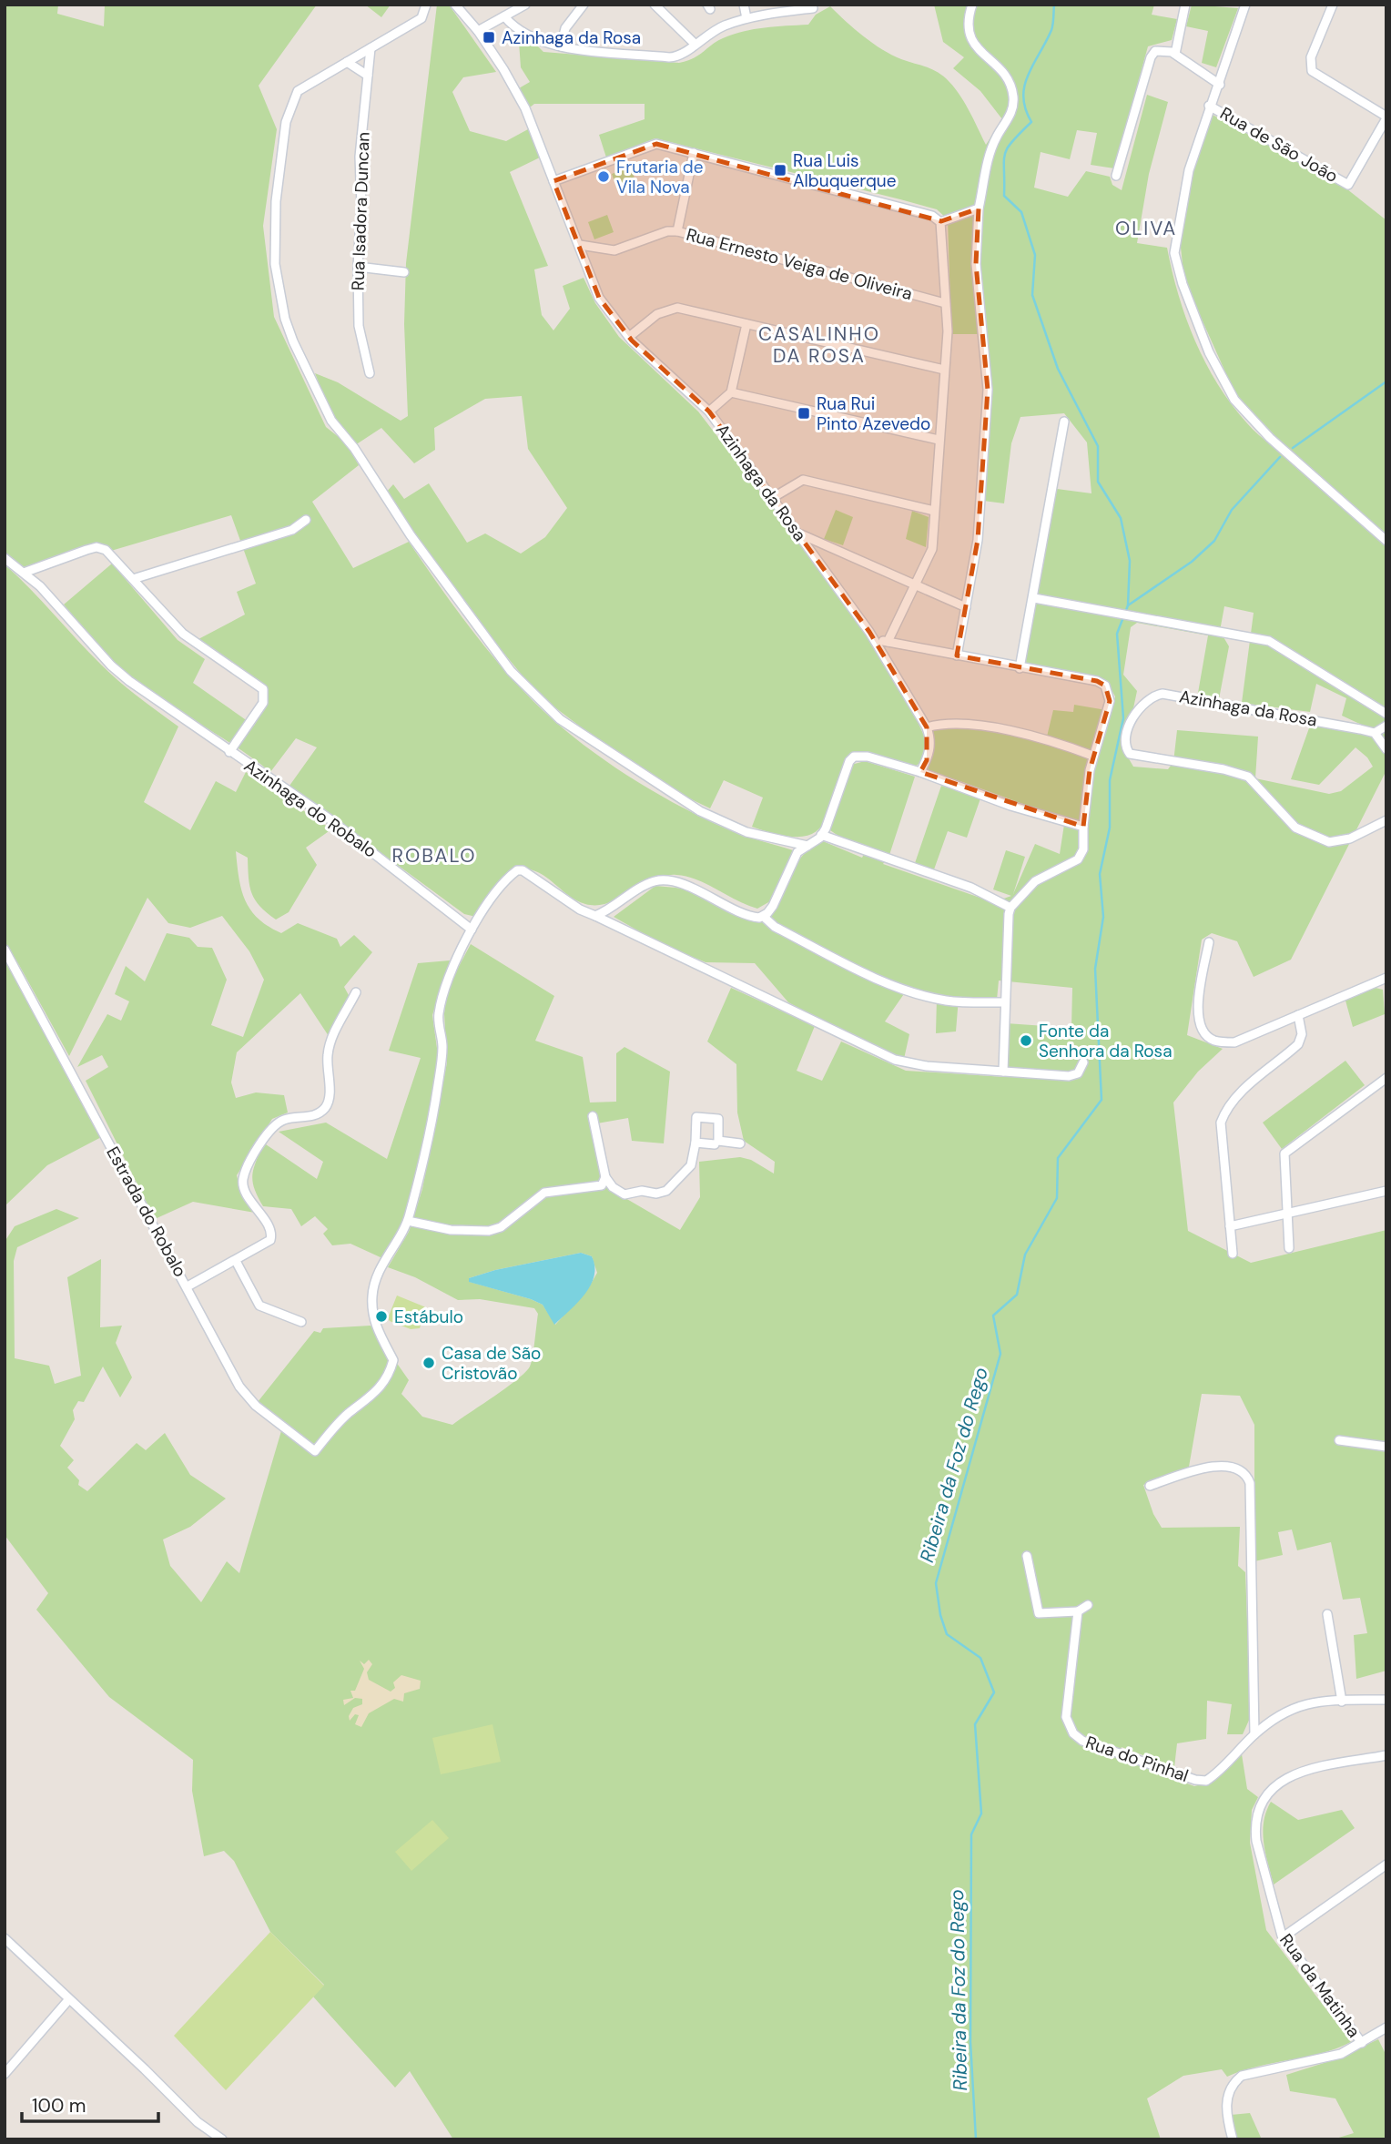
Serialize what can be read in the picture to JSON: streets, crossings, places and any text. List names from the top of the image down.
{
  "streets": {
    "street": [
      "Rua de São João",
      "Rua Isadora Duncan",
      "Rua Ernesto Veiga de Oliveira",
      "Azinhaga da Rosa",
      "Azinhaga do Robalo",
      "Estrada do Robalo",
      "Rua do Pinhal",
      "Rua da Matinha"
    ]
  },
  "crossings": [
    ["Rua Ernesto Veiga de Oliveira", "Azinhaga da Rosa"]
  ],
  "districts": ["OLIVA", "CASALINHO DA ROSA", "ROBALO"],
  "water": ["Ribeira da Foz do Rego"],
  "places": {
    "transit": ["Azinhaga da Rosa", "Rua Luis Albuquerque", "Rua Rui Pinto Azevedo"],
    "other": [
      "Frutaria de Vila Nova",
      "Fonte da Senhora da Rosa",
      "Estábulo",
      "Casa de São Cristovão"
    ]
  },
  "scale_bar": "100 m"
}
